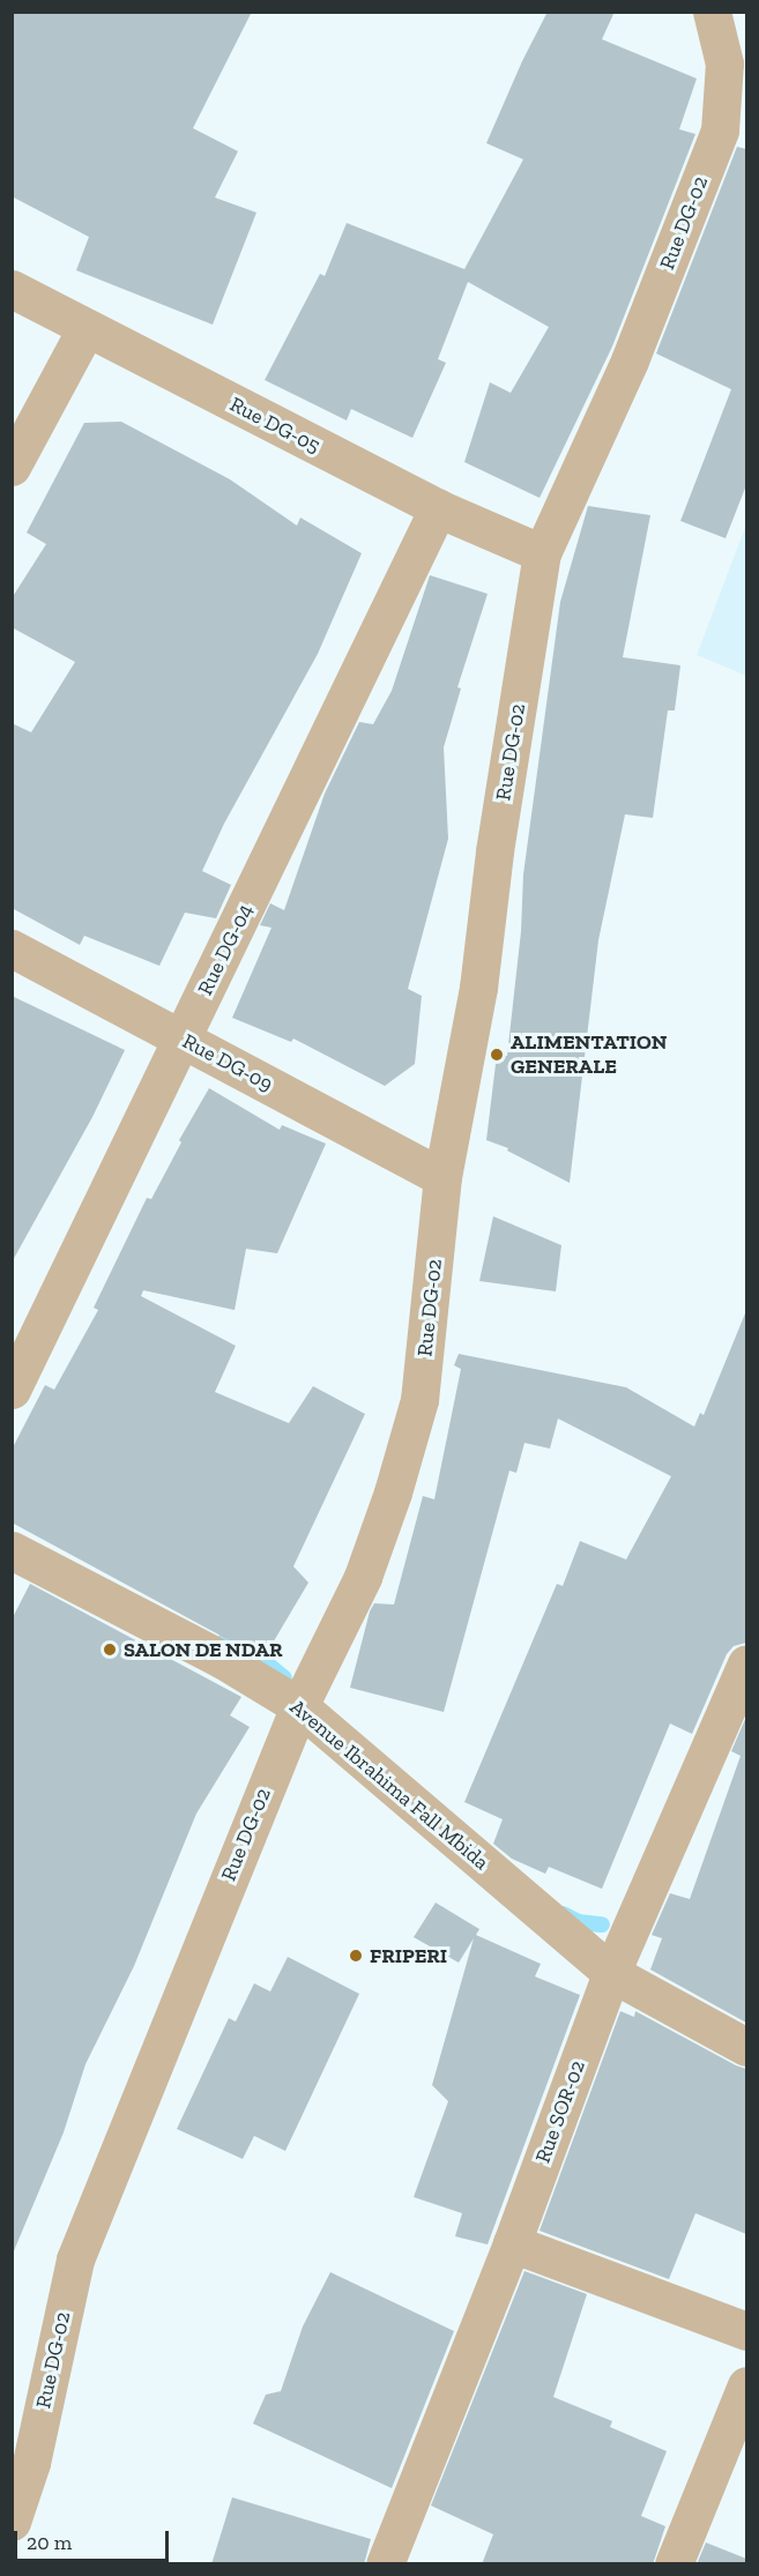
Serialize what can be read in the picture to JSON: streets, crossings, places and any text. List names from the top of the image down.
{
  "streets": {
    "street": [
      "Rue DG-02",
      "Rue DG-05",
      "Rue DG-04",
      "Rue DG-09",
      "Avenue Ibrahima Fall Mbida",
      "Rue SOR-02"
    ]
  },
  "crossings": [
    ["Rue DG-02", "Rue DG-05"],
    ["Rue DG-02", "Rue DG-09"],
    ["Rue DG-02", "Avenue Ibrahima Fall Mbida"],
    ["Rue DG-05", "Rue DG-04"],
    ["Rue DG-04", "Rue DG-09"],
    ["Avenue Ibrahima Fall Mbida", "Rue SOR-02"]
  ],
  "places": ["ALIMENTATION GENERALE", "SALON DE NDAR", "FRIPERI"],
  "scale_bar": "20 m"
}
